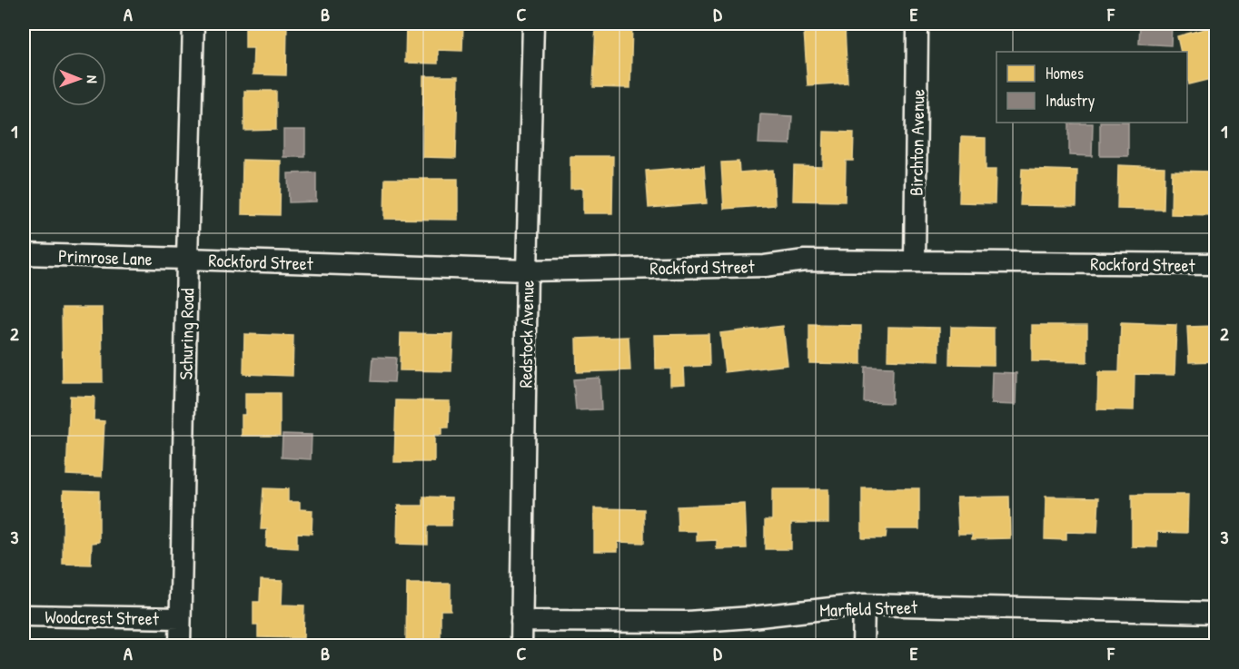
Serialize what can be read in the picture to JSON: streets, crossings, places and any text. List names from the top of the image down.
{
  "streets": {
    "street": [
      "Birchton Avenue",
      "Primrose Lane",
      "Rockford Street",
      "Schuring Road",
      "Redstock Avenue",
      "Marfield Street",
      "Woodcrest Street"
    ]
  },
  "crossings": [
    ["Birchton Avenue", "Rockford Street"],
    ["Primrose Lane", "Rockford Street"],
    ["Primrose Lane", "Schuring Road"],
    ["Rockford Street", "Schuring Road"],
    ["Rockford Street", "Redstock Avenue"],
    ["Schuring Road", "Woodcrest Street"],
    ["Redstock Avenue", "Marfield Street"]
  ],
  "legend": ["Homes", "Industry"],
  "north": "right",
  "grid": {
    "columns": [
      "A",
      "B",
      "C",
      "D",
      "E",
      "F"
    ],
    "rows": ["1", "2", "3"]
  }
}
